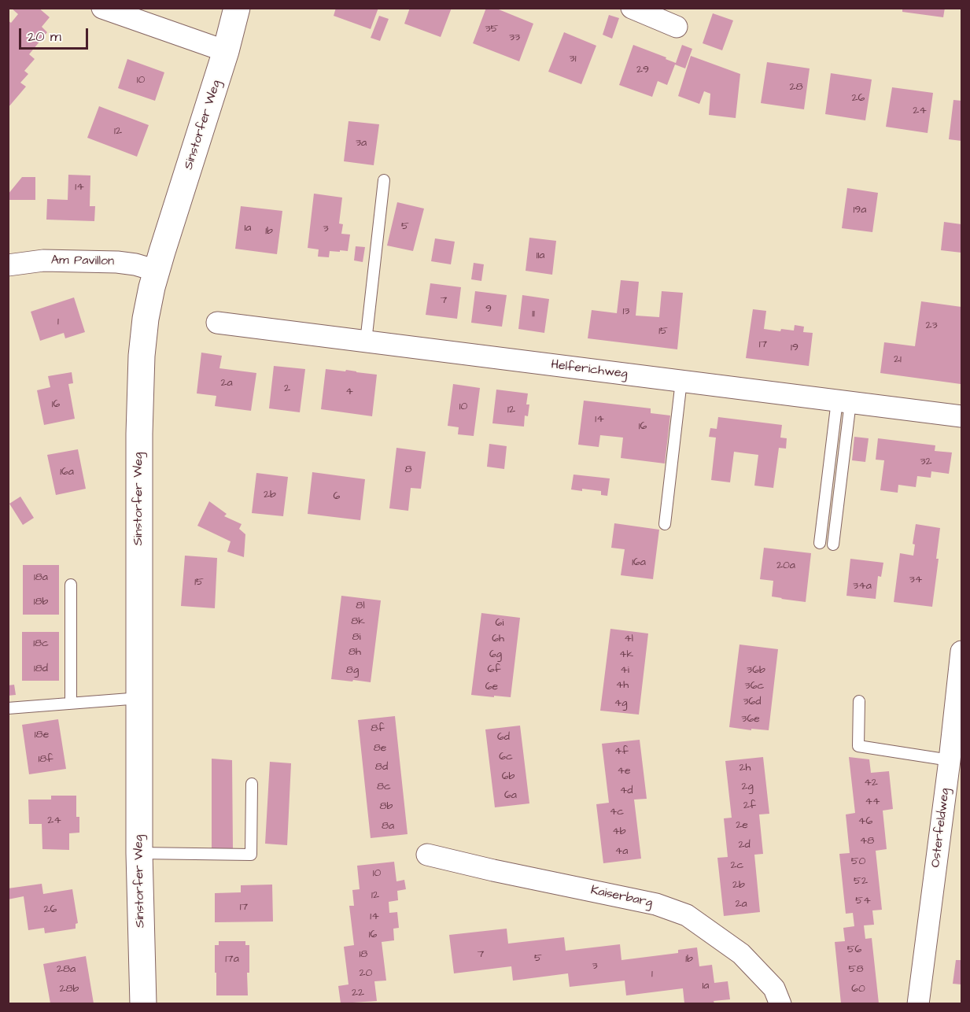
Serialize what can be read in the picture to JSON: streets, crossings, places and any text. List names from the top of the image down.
{
  "streets": {
    "street": [
      "Sinstorfer Weg",
      "Am Pavillon",
      "Helferichweg",
      "Osterfeldweg",
      "Kaiserbarg"
    ]
  },
  "crossings": [
    ["Sinstorfer Weg", "Am Pavillon"]
  ],
  "house_numbers": [
    "35",
    "33",
    "31",
    "29",
    "10",
    "28",
    "26",
    "24",
    "12",
    "3a",
    "14",
    "19a",
    "5",
    "1a",
    "3",
    "1b",
    "11a",
    "7",
    "9",
    "13",
    "11",
    "1",
    "23",
    "15",
    "17",
    "19",
    "21",
    "2a",
    "2",
    "4",
    "16",
    "10",
    "12",
    "14",
    "16",
    "32",
    "8",
    "16a",
    "2b",
    "6",
    "16a",
    "20a",
    "18a",
    "34",
    "15",
    "34a",
    "18b",
    "8l",
    "8k",
    "6i",
    "8i",
    "6h",
    "4l",
    "18c",
    "8h",
    "6g",
    "4k",
    "18d",
    "6f",
    "8g",
    "4i",
    "36b",
    "4h",
    "36c",
    "6e",
    "36d",
    "4g",
    "36e",
    "8f",
    "18e",
    "6d",
    "8e",
    "4f",
    "6c",
    "18f",
    "8d",
    "2h",
    "4e",
    "6b",
    "42",
    "8c",
    "2g",
    "4d",
    "6a",
    "44",
    "2f",
    "8b",
    "4c",
    "24",
    "46",
    "2e",
    "8a",
    "4b",
    "48",
    "2d",
    "4a",
    "50",
    "2c",
    "10",
    "52",
    "2b",
    "12",
    "54",
    "2a",
    "17",
    "26",
    "14",
    "16",
    "56",
    "18",
    "7",
    "5",
    "17a",
    "1b",
    "3",
    "28a",
    "58",
    "20",
    "1",
    "1a",
    "28b",
    "60",
    "22"
  ],
  "scale_bar": "20 m"
}
